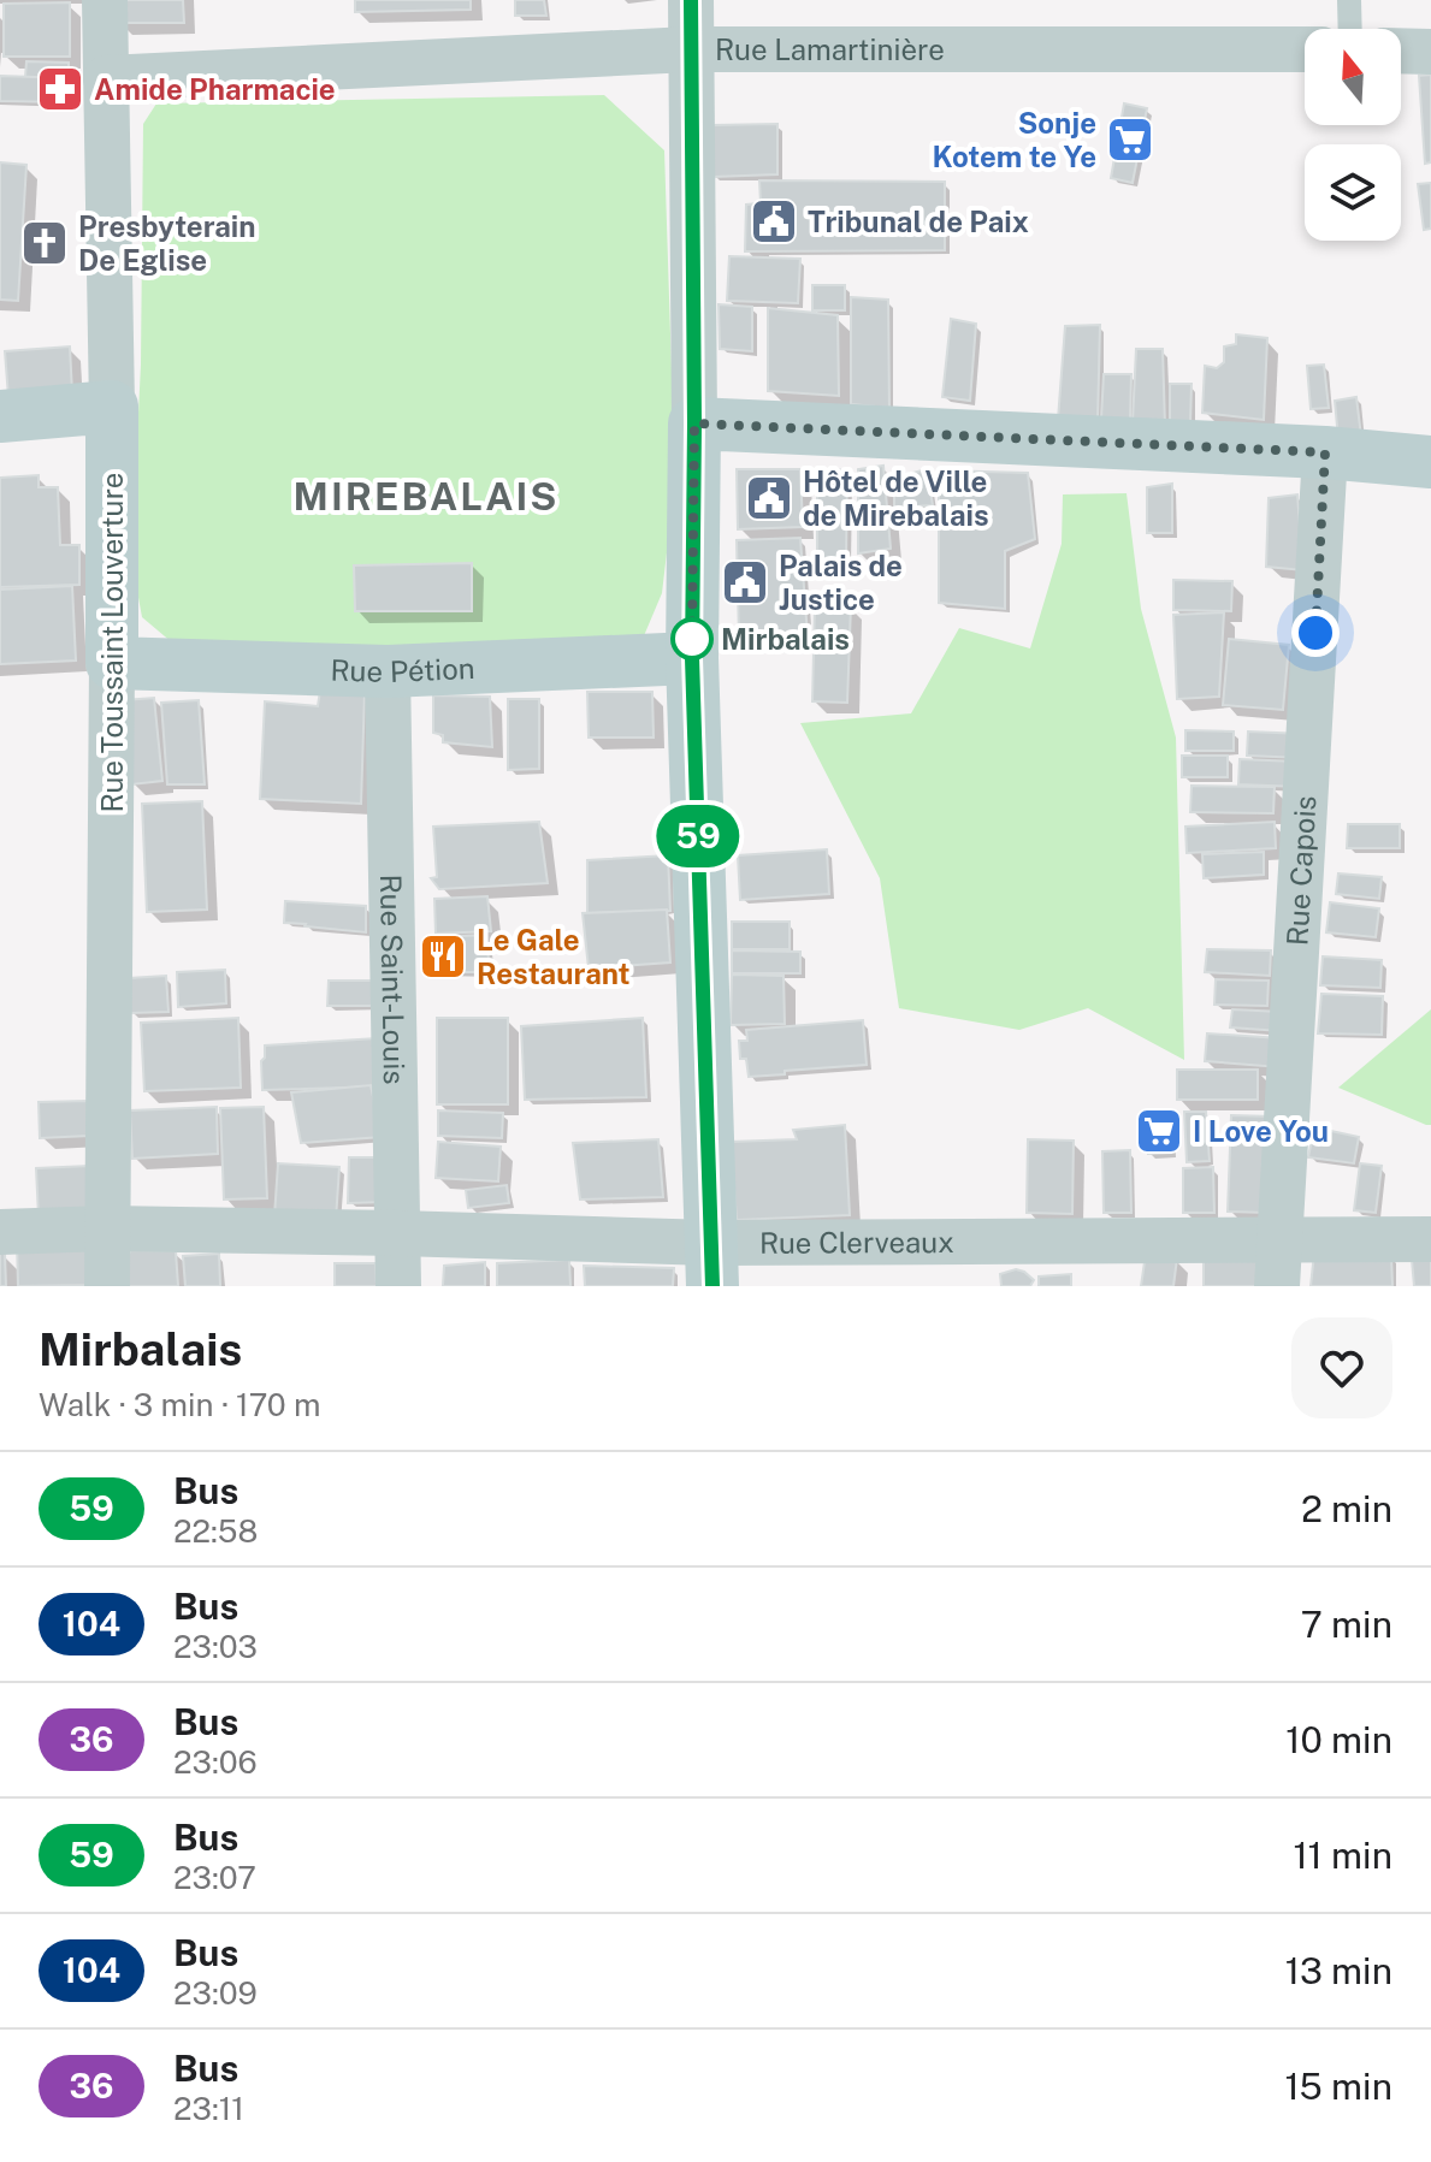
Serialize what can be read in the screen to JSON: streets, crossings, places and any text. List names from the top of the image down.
{
  "streets": {
    "main road": ["Rue Toussaint Louverture", "Rue Pétion"],
    "street": [
      "Rue Lamartinière",
      "Rue Capois",
      "Rue Saint-Louis",
      "Rue Clerveaux"
    ]
  },
  "crossings": [
    ["Rue Lamartinière", "Rue Toussaint Louverture"],
    ["Rue Toussaint Louverture", "Rue Pétion"],
    ["Rue Toussaint Louverture", "Rue Clerveaux"],
    ["Rue Pétion", "Rue Saint-Louis"],
    ["Rue Capois", "Rue Clerveaux"],
    ["Rue Saint-Louis", "Rue Clerveaux"]
  ],
  "districts": ["MIREBALAIS"],
  "places": {
    "pharmacy": ["Amide Pharmacie"],
    "supermarket": ["Sonje Kotem te Ye", "I Love You"],
    "public building": ["Tribunal de Paix", "Hôtel de Ville de Mirebalais", "Palais de Justice"],
    "church": ["Presbyterain De Eglise"],
    "other": ["Mirbalais"],
    "restaurant": ["Le Gale Restaurant"]
  },
  "lines": ["bus line 59"],
  "north": "top",
  "page": {
    "on_map": "59",
    "heading": ["Mirbalais", "Walk · 3 min · 170 m"],
    "list": [
      {
        "mark": "59",
        "name": "Bus",
        "note": "22:58",
        "value": "2 min"
      },
      {
        "mark": "104",
        "name": "Bus",
        "note": "23:03",
        "value": "7 min"
      },
      {
        "mark": "36",
        "name": "Bus",
        "note": "23:06",
        "value": "10 min"
      },
      {
        "mark": "59",
        "name": "Bus",
        "note": "23:07",
        "value": "11 min"
      },
      {
        "mark": "104",
        "name": "Bus",
        "note": "23:09",
        "value": "13 min"
      },
      {
        "mark": "36",
        "name": "Bus",
        "note": "23:11",
        "value": "15 min"
      }
    ]
  }
}
